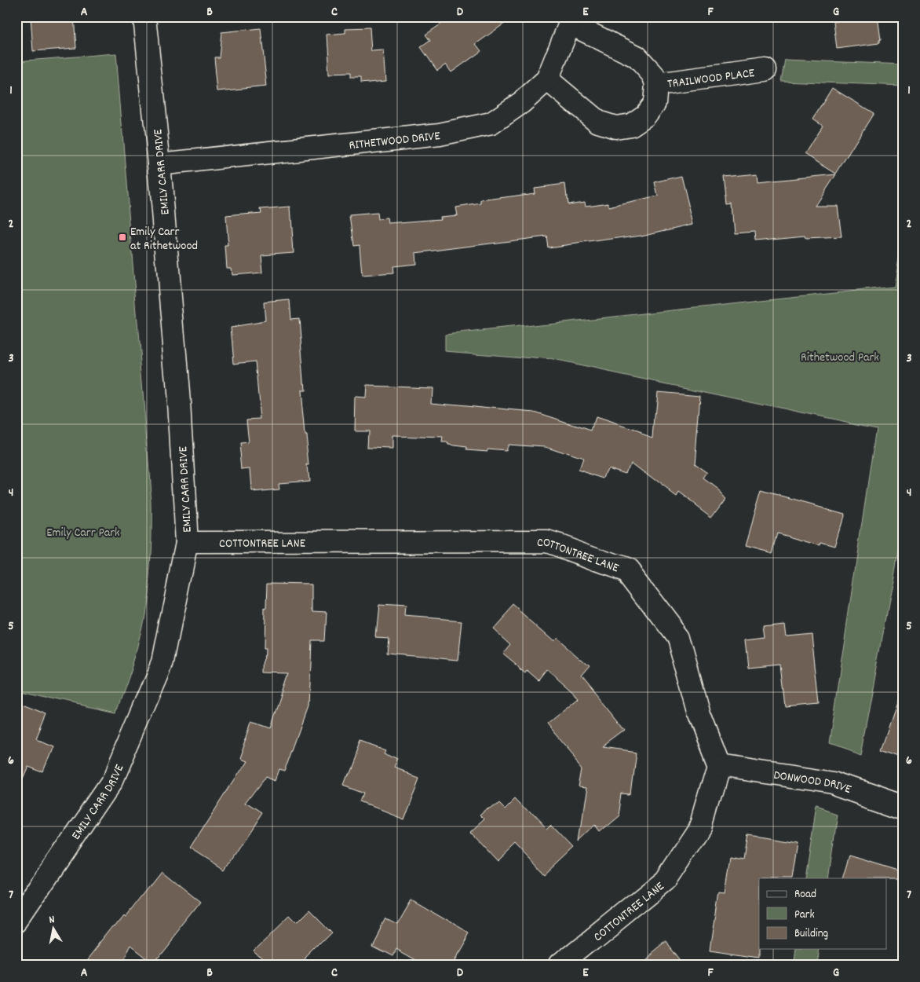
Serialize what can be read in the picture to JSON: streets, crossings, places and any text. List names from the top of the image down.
{
  "streets": {
    "street": [
      "TRAILWOOD PLACE",
      "RITHETWOOD DRIVE",
      "EMILY CARR DRIVE",
      "COTTONTREE LANE",
      "DONWOOD DRIVE"
    ]
  },
  "crossings": [
    ["TRAILWOOD PLACE", "RITHETWOOD DRIVE"],
    ["RITHETWOOD DRIVE", "EMILY CARR DRIVE"],
    ["EMILY CARR DRIVE", "COTTONTREE LANE"],
    ["COTTONTREE LANE", "DONWOOD DRIVE"]
  ],
  "parks": ["Rithetwood Park", "Emily Carr Park"],
  "places": {
    "transit": ["Emily Carr at Rithetwood"]
  },
  "legend": ["Road", "Park", "Building"],
  "north": "top",
  "grid": {
    "columns": [
      "A",
      "B",
      "C",
      "D",
      "E",
      "F",
      "G"
    ],
    "rows": [
      "1",
      "2",
      "3",
      "4",
      "5",
      "6",
      "7"
    ]
  }
}
